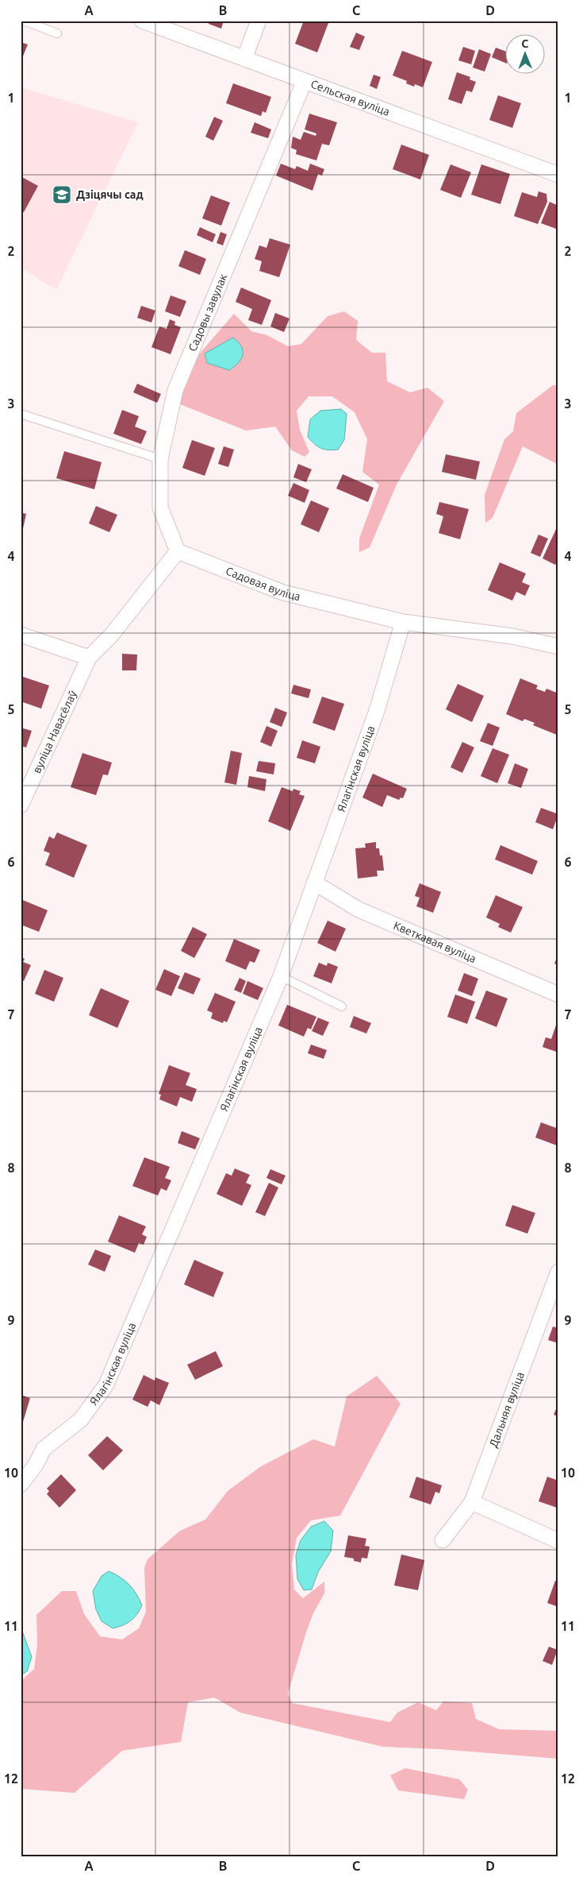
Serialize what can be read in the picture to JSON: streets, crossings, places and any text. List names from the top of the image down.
{
  "streets": {
    "street": [
      "Сельская вуліца",
      "Садовы завулак",
      "Садовая вуліца",
      "вуліца Навасёлаў",
      "Ялагінская вуліца",
      "Кветкавая вуліца",
      "Дальняя вуліца"
    ]
  },
  "crossings": [
    ["Сельская вуліца", "Садовы завулак"],
    ["Садовы завулак", "Садовая вуліца"],
    ["Садовая вуліца", "Ялагінская вуліца"],
    ["Ялагінская вуліца", "Кветкавая вуліца"]
  ],
  "places": {
    "school or university": ["Дзіцячы сад"]
  },
  "north": "top",
  "grid": {
    "columns": [
      "A",
      "B",
      "C",
      "D"
    ],
    "rows": [
      "1",
      "2",
      "3",
      "4",
      "5",
      "6",
      "7",
      "8",
      "9",
      "10",
      "11",
      "12"
    ]
  }
}
